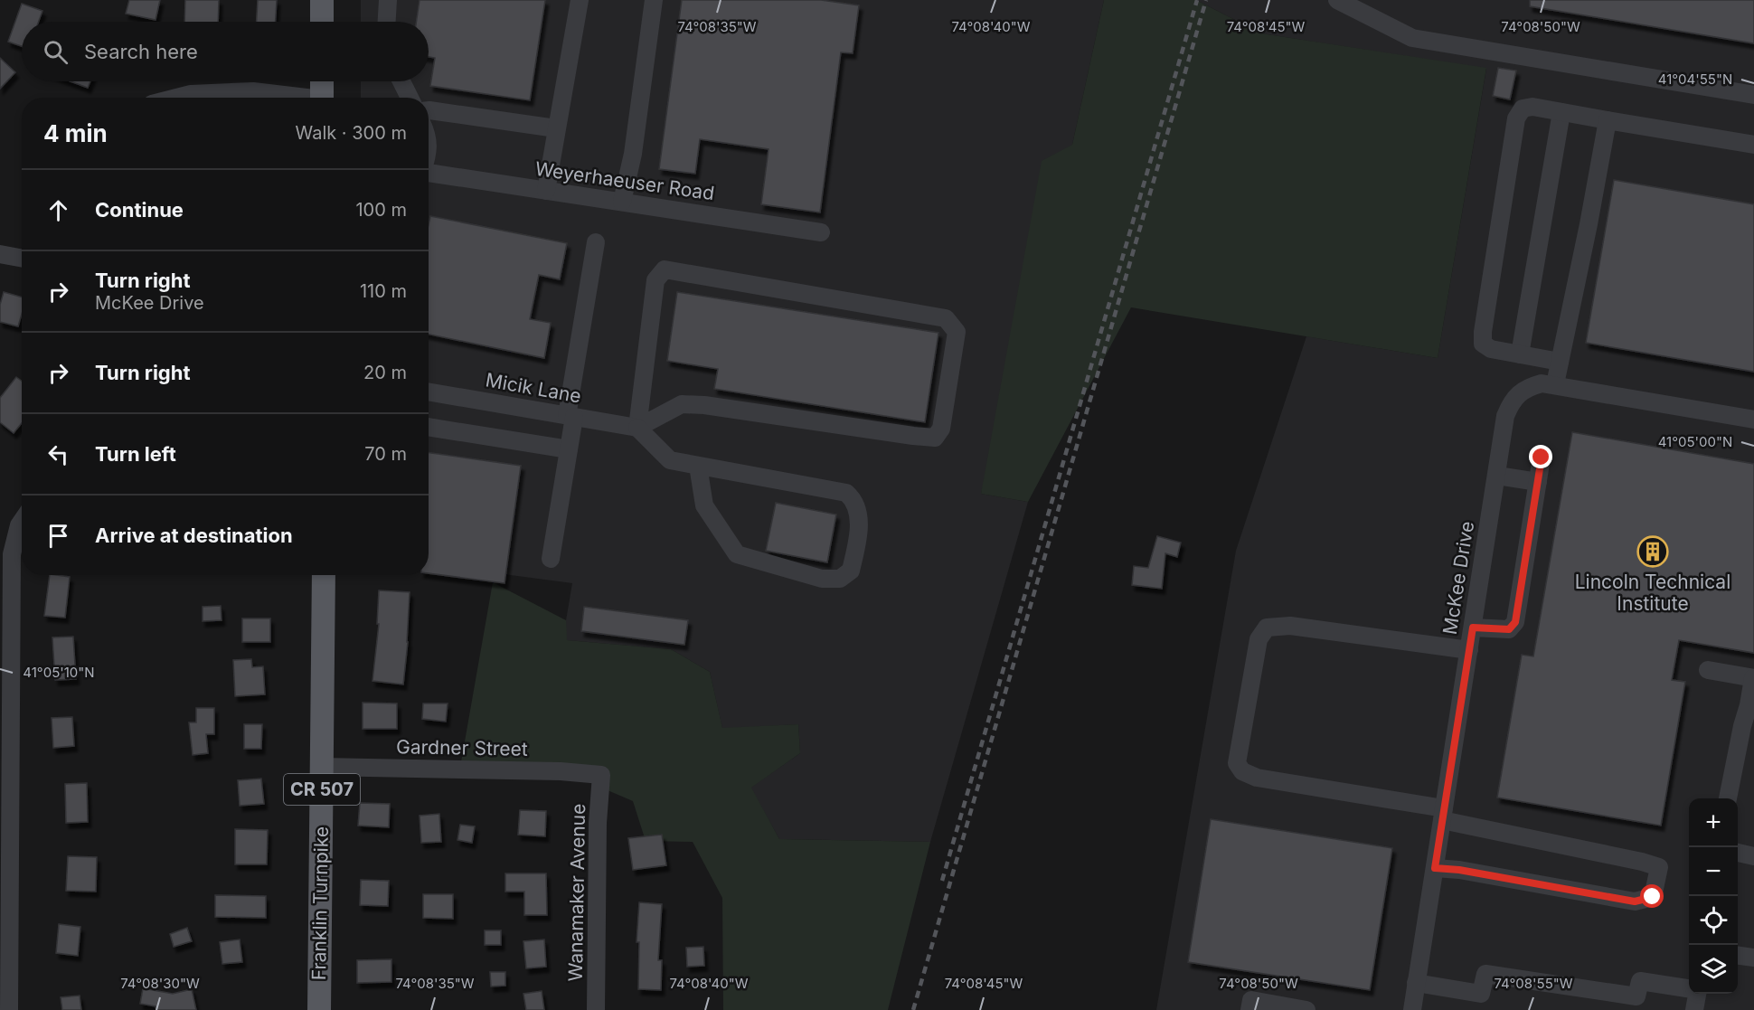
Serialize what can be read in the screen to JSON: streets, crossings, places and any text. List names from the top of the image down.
{
  "streets": {
    "main road": ["CR 507", "Franklin Turnpike"],
    "street": [
      "Weyerhaeuser Road",
      "Micik Lane",
      "McKee Drive",
      "Gardner Street",
      "Wanamaker Avenue"
    ]
  },
  "crossings": [
    ["Gardner Street", "Wanamaker Avenue"],
    ["Gardner Street", "Franklin Turnpike"]
  ],
  "places": {
    "building": ["Lincoln Technical Institute"]
  },
  "page": {
    "search": "Search here",
    "heading": ["4 min", "Walk · 300 m"],
    "list": [
      ["Continue", "100 m"],
      ["Turn right", "McKee Drive", "110 m"],
      ["Turn right", "20 m"],
      ["Turn left", "70 m"],
      "Arrive at destination"
    ],
    "map_buttons": ["+", "−"]
  },
  "coordinates": [
    "74°08'35\"W",
    "74°08'40\"W",
    "74°08'45\"W",
    "74°08'50\"W",
    "41°04'55\"N",
    "41°05'00\"N",
    "41°05'10\"N",
    "74°08'30\"W",
    "74°08'55\"W"
  ]
}
